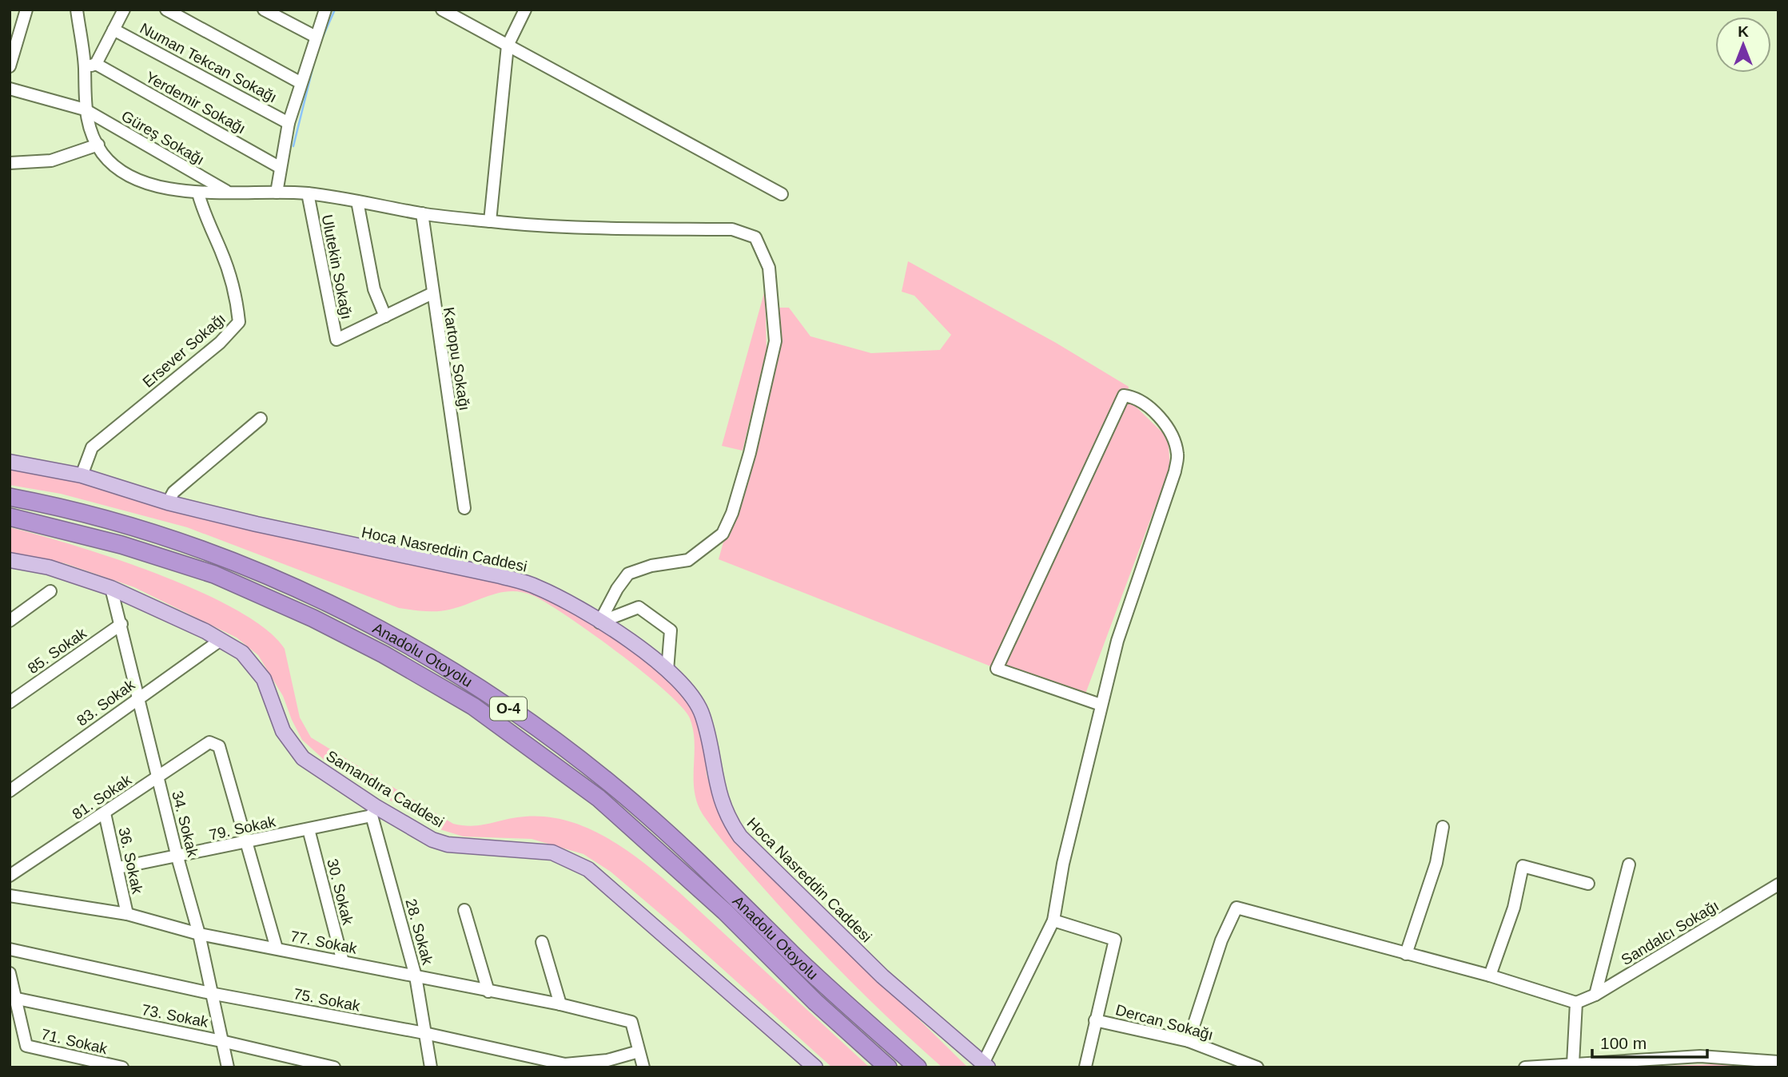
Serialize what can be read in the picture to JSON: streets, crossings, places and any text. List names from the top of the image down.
{
  "streets": {
    "highway": ["Anadolu Otoyolu", "O-4"],
    "main road": ["Hoca Nasreddin Caddesi", "Samandıra Caddesi"],
    "street": [
      "Numan Tekcan Sokağı",
      "Yerdemir Sokağı",
      "Güreş Sokağı",
      "Ulutekin Sokağı",
      "Ersever Sokağı",
      "Kartopu Sokağı",
      "85. Sokak",
      "83. Sokak",
      "81. Sokak",
      "34. Sokak",
      "79. Sokak",
      "36. Sokak",
      "30. Sokak",
      "28. Sokak",
      "Sandalcı Sokağı",
      "77. Sokak",
      "75. Sokak",
      "73. Sokak",
      "Dercan Sokağı",
      "71. Sokak"
    ]
  },
  "crossings": [
    ["Ulutekin Sokağı", "Kartopu Sokağı"],
    ["Ersever Sokağı", "Hoca Nasreddin Caddesi"],
    ["85. Sokak", "34. Sokak"],
    ["83. Sokak", "Samandıra Caddesi"],
    ["83. Sokak", "34. Sokak"],
    ["Samandıra Caddesi", "34. Sokak"],
    ["Samandıra Caddesi", "79. Sokak"],
    ["Samandıra Caddesi", "28. Sokak"],
    ["81. Sokak", "34. Sokak"],
    ["81. Sokak", "79. Sokak"],
    ["81. Sokak", "36. Sokak"],
    ["34. Sokak", "79. Sokak"],
    ["34. Sokak", "77. Sokak"],
    ["34. Sokak", "75. Sokak"],
    ["34. Sokak", "73. Sokak"],
    ["79. Sokak", "36. Sokak"],
    ["79. Sokak", "30. Sokak"],
    ["79. Sokak", "28. Sokak"],
    ["36. Sokak", "77. Sokak"],
    ["30. Sokak", "77. Sokak"],
    ["28. Sokak", "77. Sokak"],
    ["28. Sokak", "75. Sokak"],
    ["77. Sokak", "75. Sokak"],
    ["73. Sokak", "71. Sokak"]
  ],
  "scale_bar": "100 m",
  "north": "top"
}
